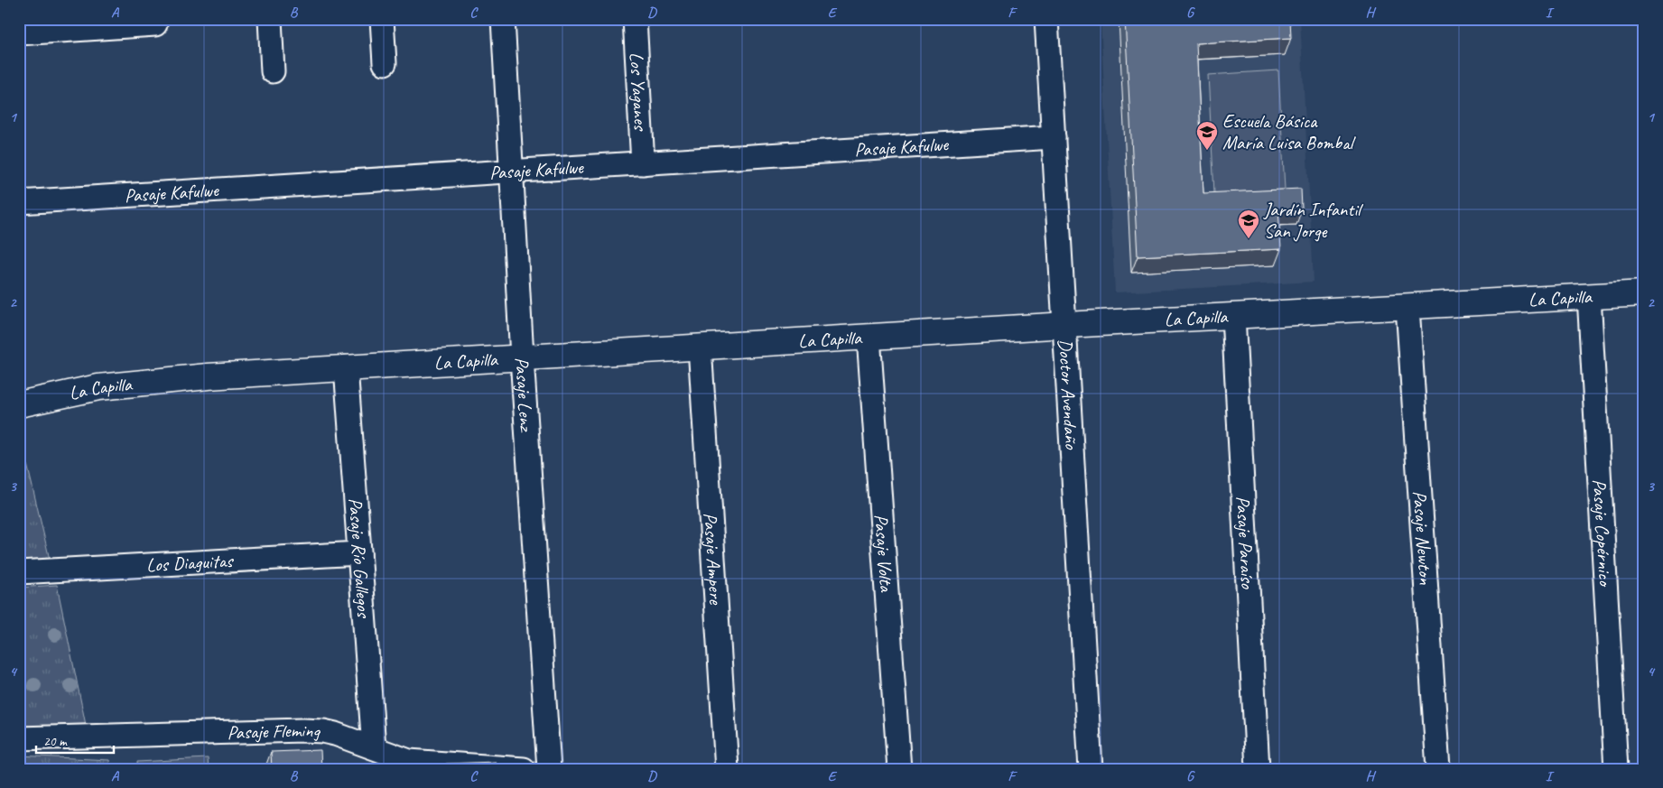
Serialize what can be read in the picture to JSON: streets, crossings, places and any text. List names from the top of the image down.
{
  "streets": {
    "street": [
      "Los Yaganes",
      "Pasaje Kafulwe",
      "La Capilla",
      "Pasaje Lenz",
      "Doctor Avendaño",
      "Pasaje Copérnico",
      "Pasaje Newton",
      "Pasaje Paraíso",
      "Pasaje Volta",
      "Pasaje Río Gallegos",
      "Pasaje Ampere",
      "Los Diaguitas",
      "Pasaje Fleming"
    ]
  },
  "crossings": [
    ["Los Yaganes", "Pasaje Kafulwe"],
    ["Pasaje Kafulwe", "Pasaje Lenz"],
    ["Pasaje Kafulwe", "Doctor Avendaño"],
    ["La Capilla", "Pasaje Lenz"],
    ["La Capilla", "Doctor Avendaño"],
    ["La Capilla", "Pasaje Copérnico"],
    ["La Capilla", "Pasaje Newton"],
    ["La Capilla", "Pasaje Paraíso"],
    ["La Capilla", "Pasaje Volta"],
    ["La Capilla", "Pasaje Río Gallegos"],
    ["La Capilla", "Pasaje Ampere"],
    ["Pasaje Río Gallegos", "Los Diaguitas"],
    ["Pasaje Río Gallegos", "Pasaje Fleming"]
  ],
  "places": {
    "school or university": ["Escuela Básica María Luisa Bombal", "Jardín Infantil San Jorge"]
  },
  "scale_bar": "20 m",
  "grid": {
    "columns": [
      "A",
      "B",
      "C",
      "D",
      "E",
      "F",
      "G",
      "H",
      "I"
    ],
    "rows": [
      "1",
      "2",
      "3",
      "4"
    ]
  }
}
